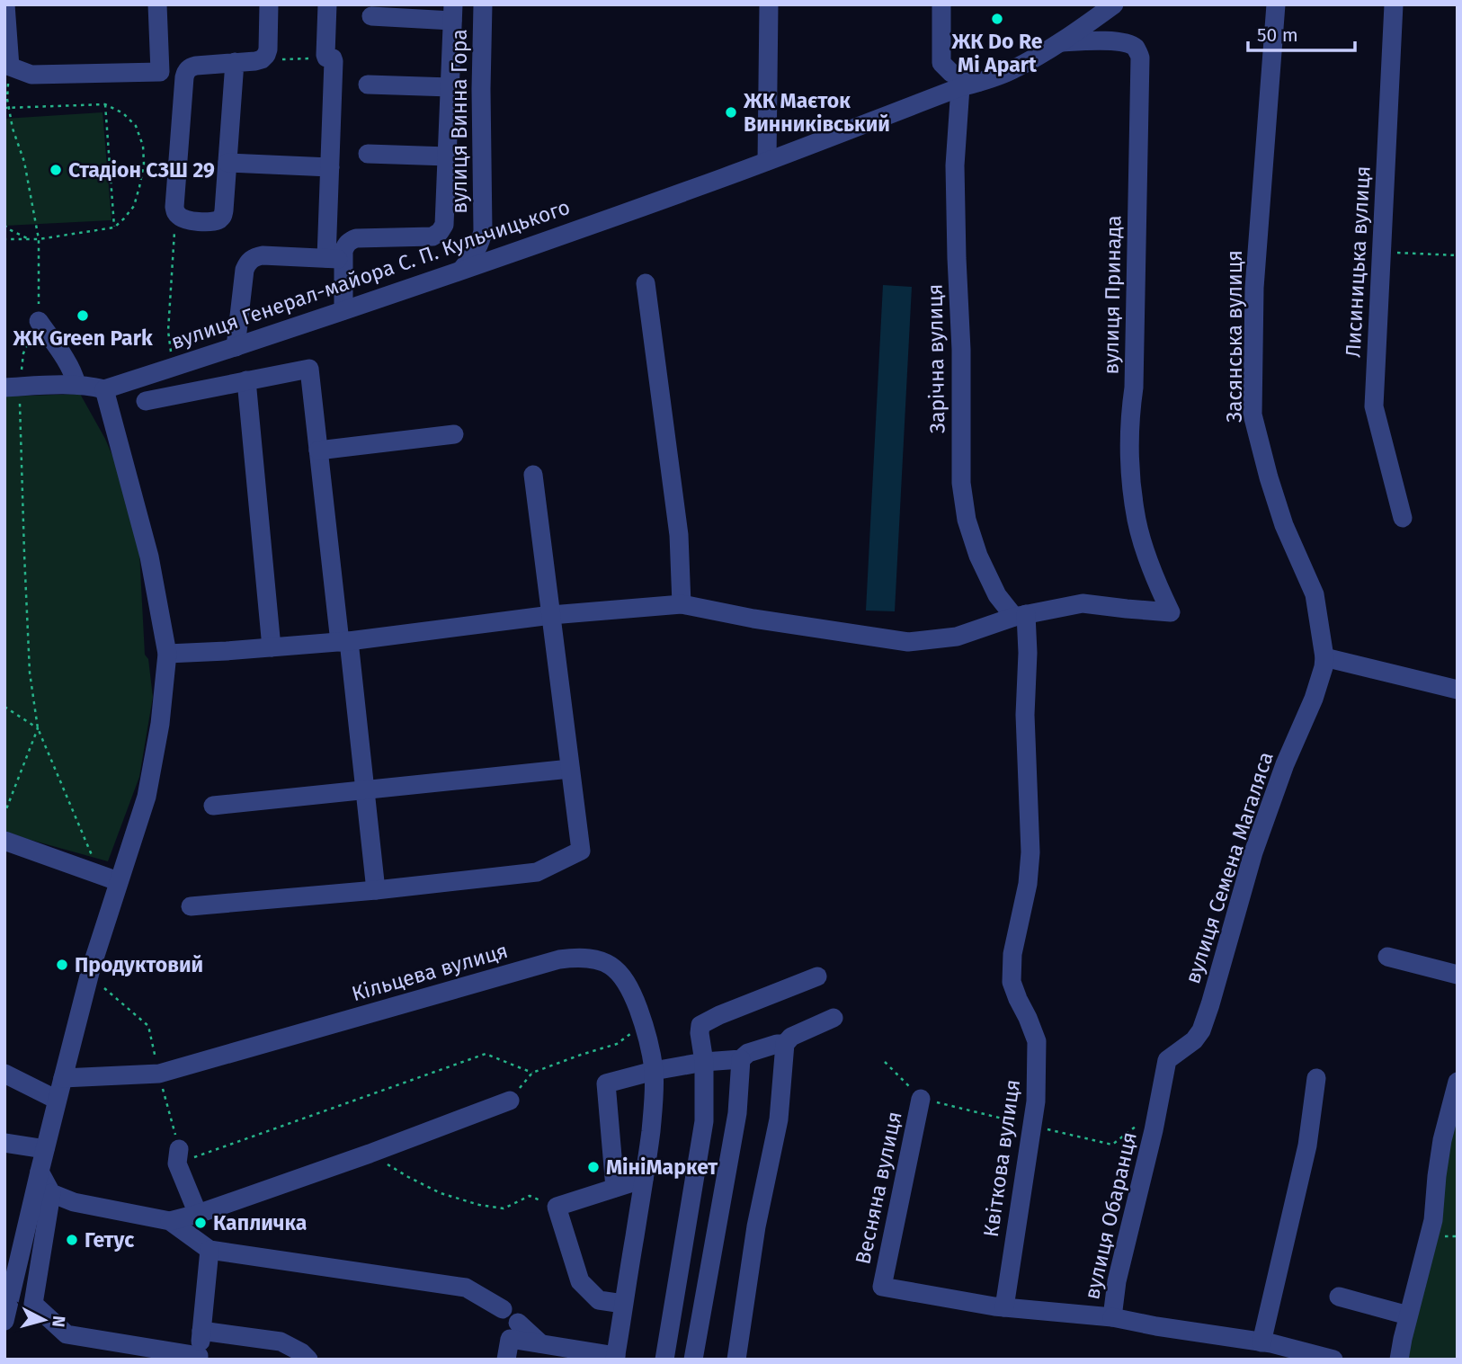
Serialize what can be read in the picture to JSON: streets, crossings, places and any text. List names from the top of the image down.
{
  "streets": {
    "street": [
      "вулиця Винна Гора",
      "Лисиницька вулиця",
      "вулиця Генерал-майора С. П. Кульчицького",
      "вулиця Принада",
      "Засянська вулиця",
      "Зарічна вулиця",
      "вулиця Семена Магаляса",
      "Кільцева вулиця",
      "Квіткова вулиця",
      "Весняна вулиця",
      "вулиця Обаранця"
    ]
  },
  "crossings": [
    ["вулиця Винна Гора", "вулиця Генерал-майора С. П. Кульчицького"],
    ["вулиця Генерал-майора С. П. Кульчицького", "вулиця Принада"],
    ["вулиця Генерал-майора С. П. Кульчицького", "Зарічна вулиця"],
    ["вулиця Принада", "Зарічна вулиця"],
    ["вулиця Принада", "Квіткова вулиця"],
    ["Засянська вулиця", "вулиця Семена Магаляса"],
    ["Зарічна вулиця", "Квіткова вулиця"],
    ["вулиця Семена Магаляса", "вулиця Обаранця"],
    ["Квіткова вулиця", "вулиця Обаранця"],
    ["Весняна вулиця", "вулиця Обаранця"]
  ],
  "places": [
    "ЖК Do Re Mi Apart",
    "ЖК Маєток Винниківський",
    "Стадіон СЗШ 29",
    "ЖК Green Park",
    "Продуктовий",
    "МініМаркет",
    "Капличка",
    "Гетус"
  ],
  "scale_bar": "50 m",
  "north": "right"
}
